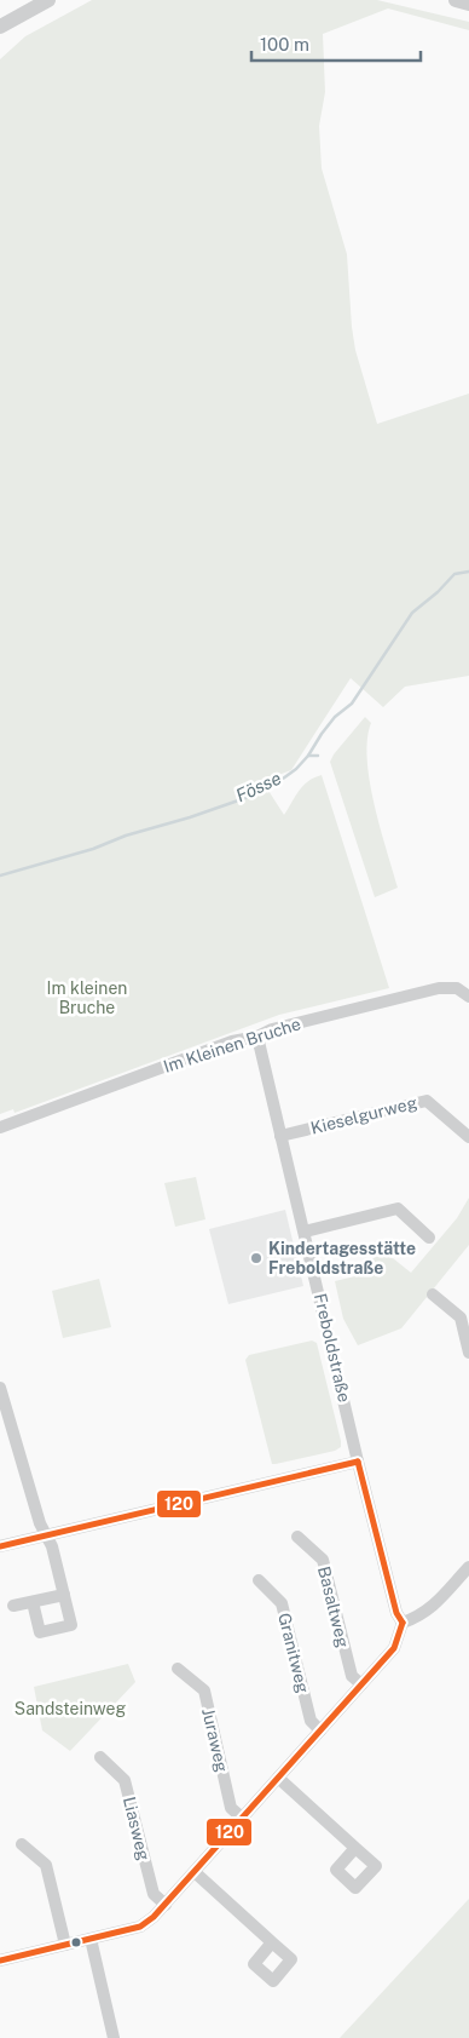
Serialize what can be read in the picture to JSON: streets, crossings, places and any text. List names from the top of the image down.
{
  "streets": {
    "street": [
      "Im Kleinen Bruche",
      "Kieselgurweg",
      "Freboldstraße",
      "Basaltweg",
      "Granitweg",
      "Juraweg",
      "Liasweg"
    ]
  },
  "crossings": [
    ["Im Kleinen Bruche", "Freboldstraße"],
    ["Kieselgurweg", "Freboldstraße"]
  ],
  "water": ["Fösse"],
  "parks": ["Im kleinen Bruche", "Sandsteinweg"],
  "places": ["Kindertagesstätte Freboldstraße"],
  "lines": ["transit line 120"],
  "scale_bar": "100 m"
}
